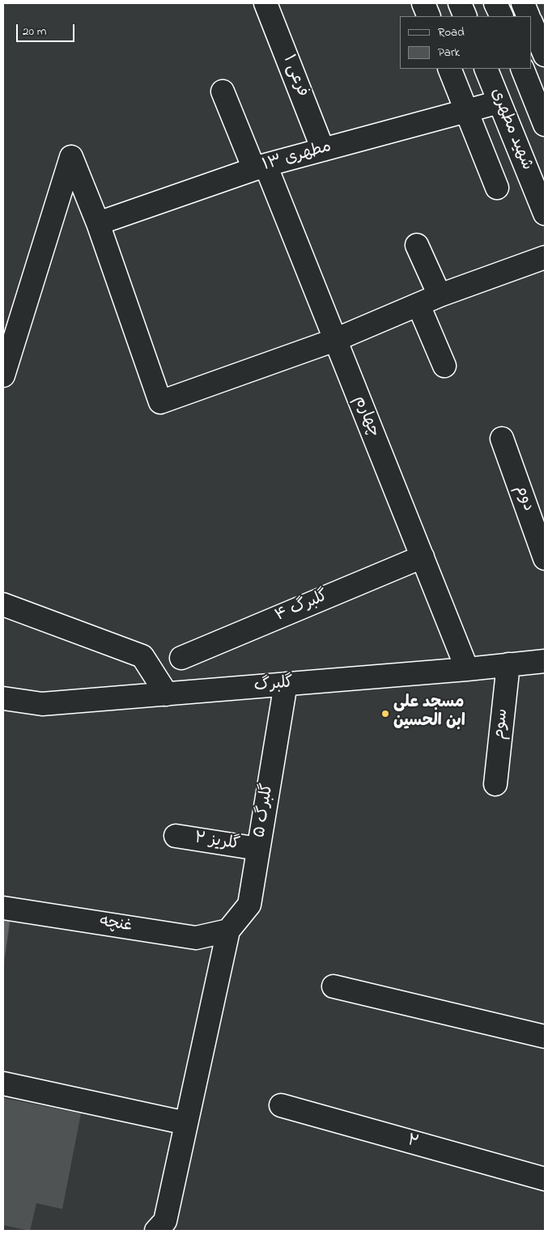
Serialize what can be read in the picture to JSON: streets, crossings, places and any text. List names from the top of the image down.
{
  "streets": {
    "street": [
      "فرعی ۱",
      "شهید مطهری",
      "مطهری ۱۳",
      "چهارم",
      "دوم",
      "گلبرگ ۴",
      "گلبرگ",
      "سوم",
      "گلبرگ ۵",
      "گلریز ۲",
      "غنچه",
      "۲"
    ]
  },
  "crossings": [
    ["فرعی ۱", "مطهری ۱۳"],
    ["شهید مطهری", "مطهری ۱۳"],
    ["مطهری ۱۳", "چهارم"],
    ["چهارم", "گلبرگ ۴"],
    ["چهارم", "گلبرگ"],
    ["گلبرگ", "سوم"],
    ["گلبرگ", "گلبرگ ۵"],
    ["گلبرگ ۵", "گلریز ۲"],
    ["گلبرگ ۵", "غنچه"]
  ],
  "places": ["مسجد علی ابن الحسین"],
  "legend": ["Road", "Park"],
  "scale_bar": "20 m"
}
